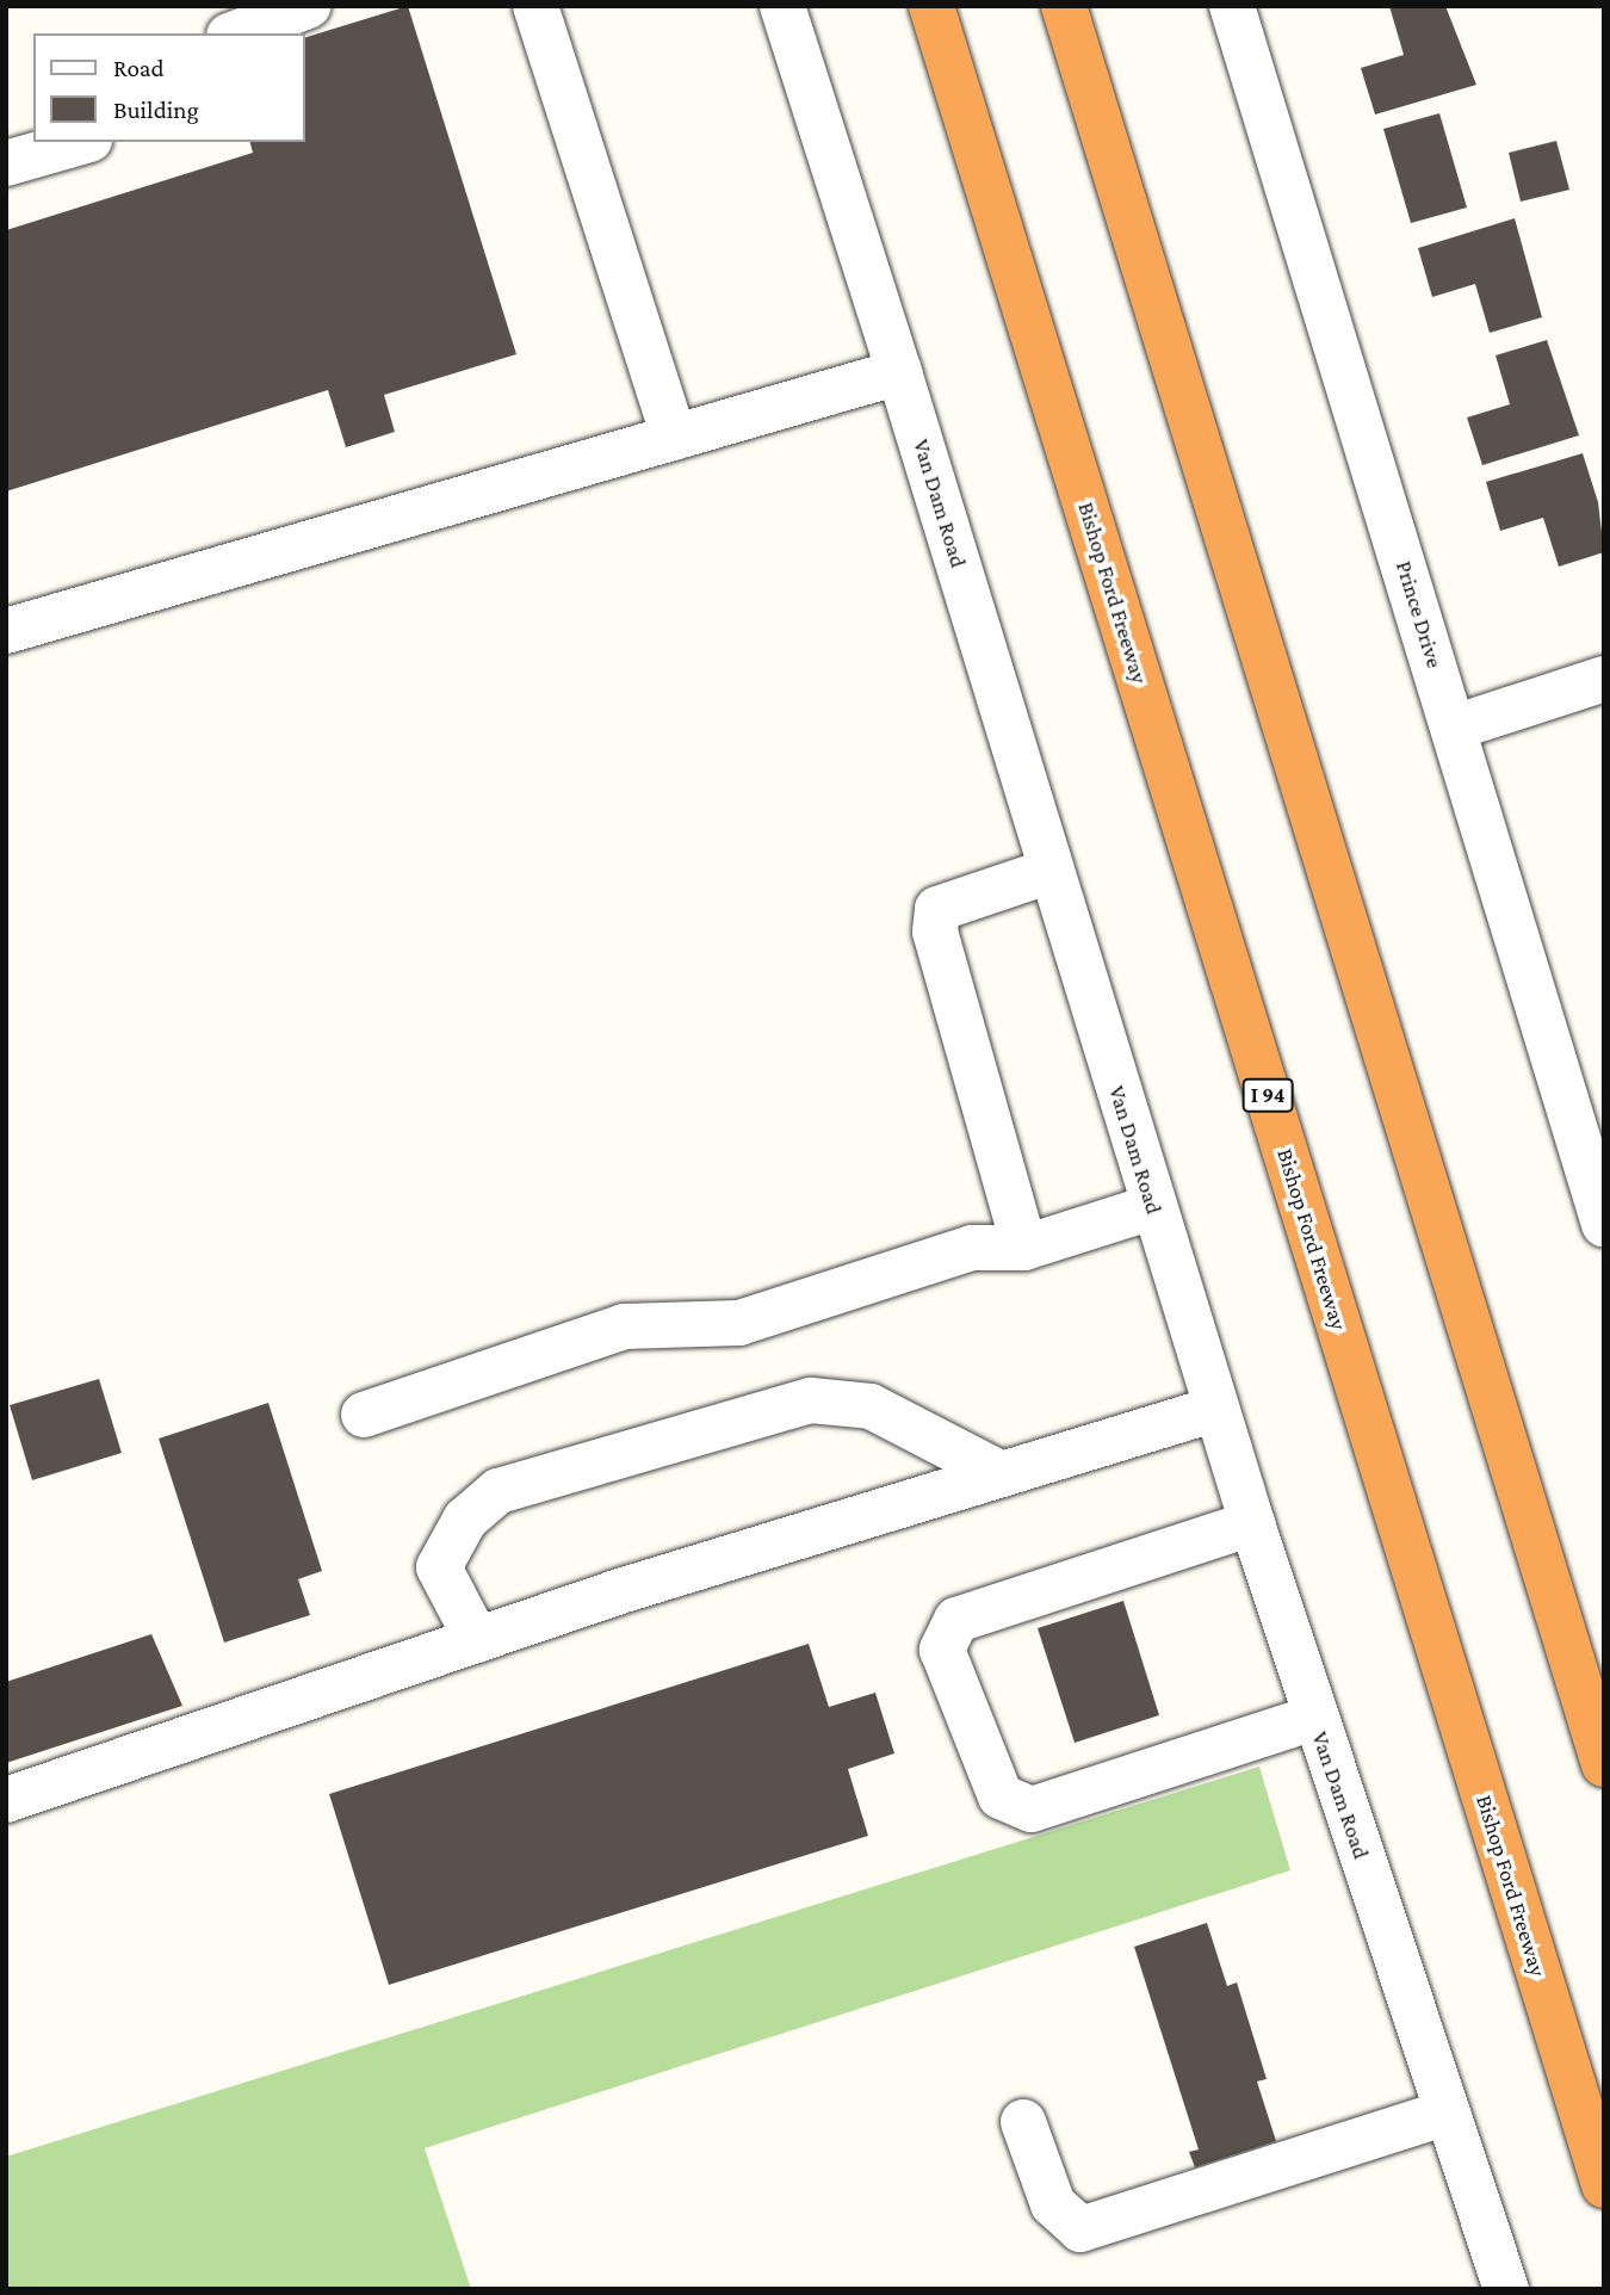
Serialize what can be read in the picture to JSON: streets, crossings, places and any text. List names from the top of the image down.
{
  "streets": {
    "highway": ["Bishop Ford Freeway", "I 94"],
    "street": ["Van Dam Road", "Prince Drive"]
  },
  "legend": ["Road", "Building"]
}
